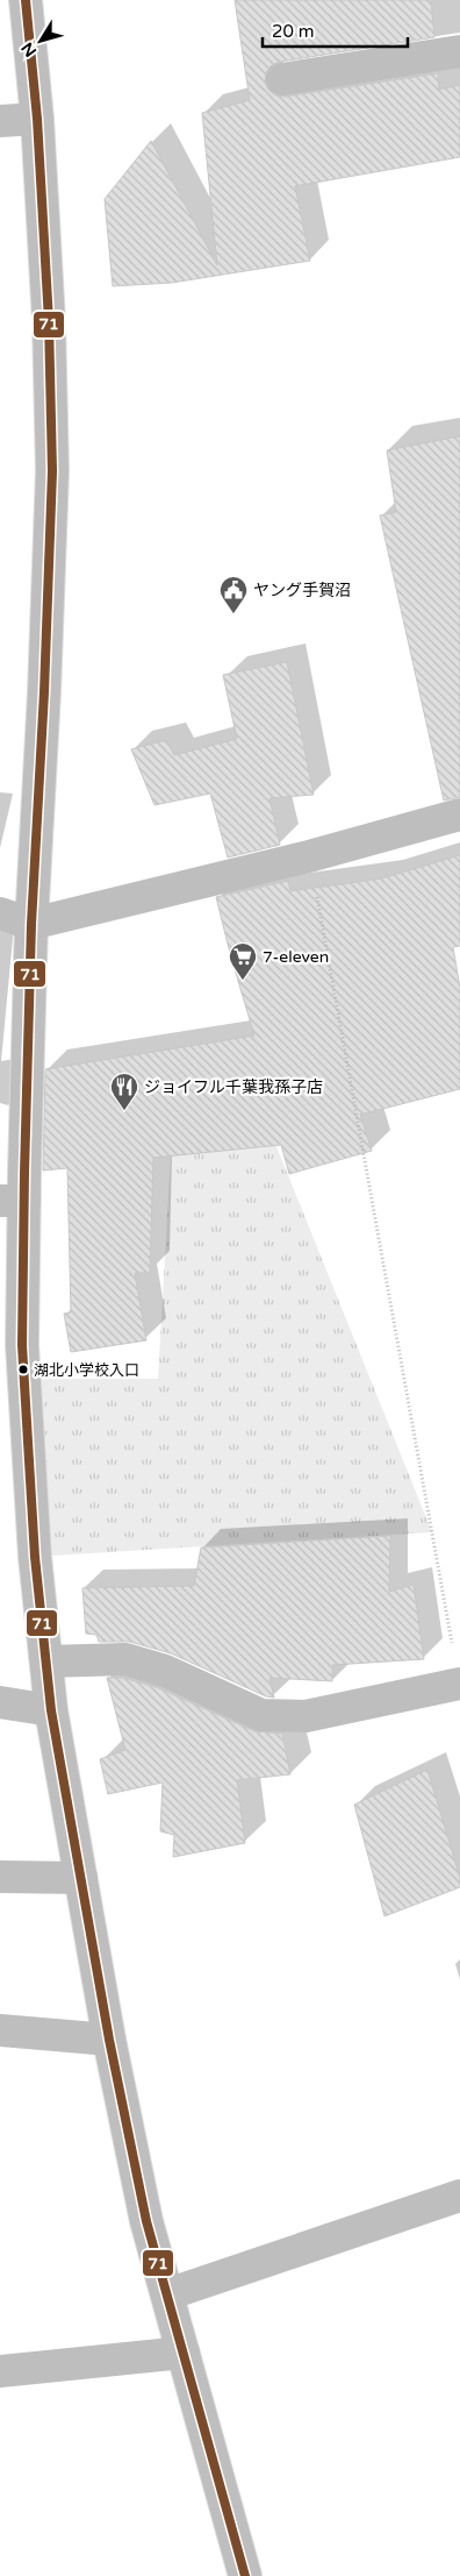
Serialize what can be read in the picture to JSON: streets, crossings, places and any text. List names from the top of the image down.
{
  "places": {
    "public building": ["ヤング手賀沼"],
    "supermarket": ["7-eleven"],
    "restaurant": ["ジョイフル千葉我孫子店"],
    "other": ["湖北小学校入口"]
  },
  "lines": ["transit line 71"],
  "scale_bar": "20 m",
  "north": "bottom left"
}
